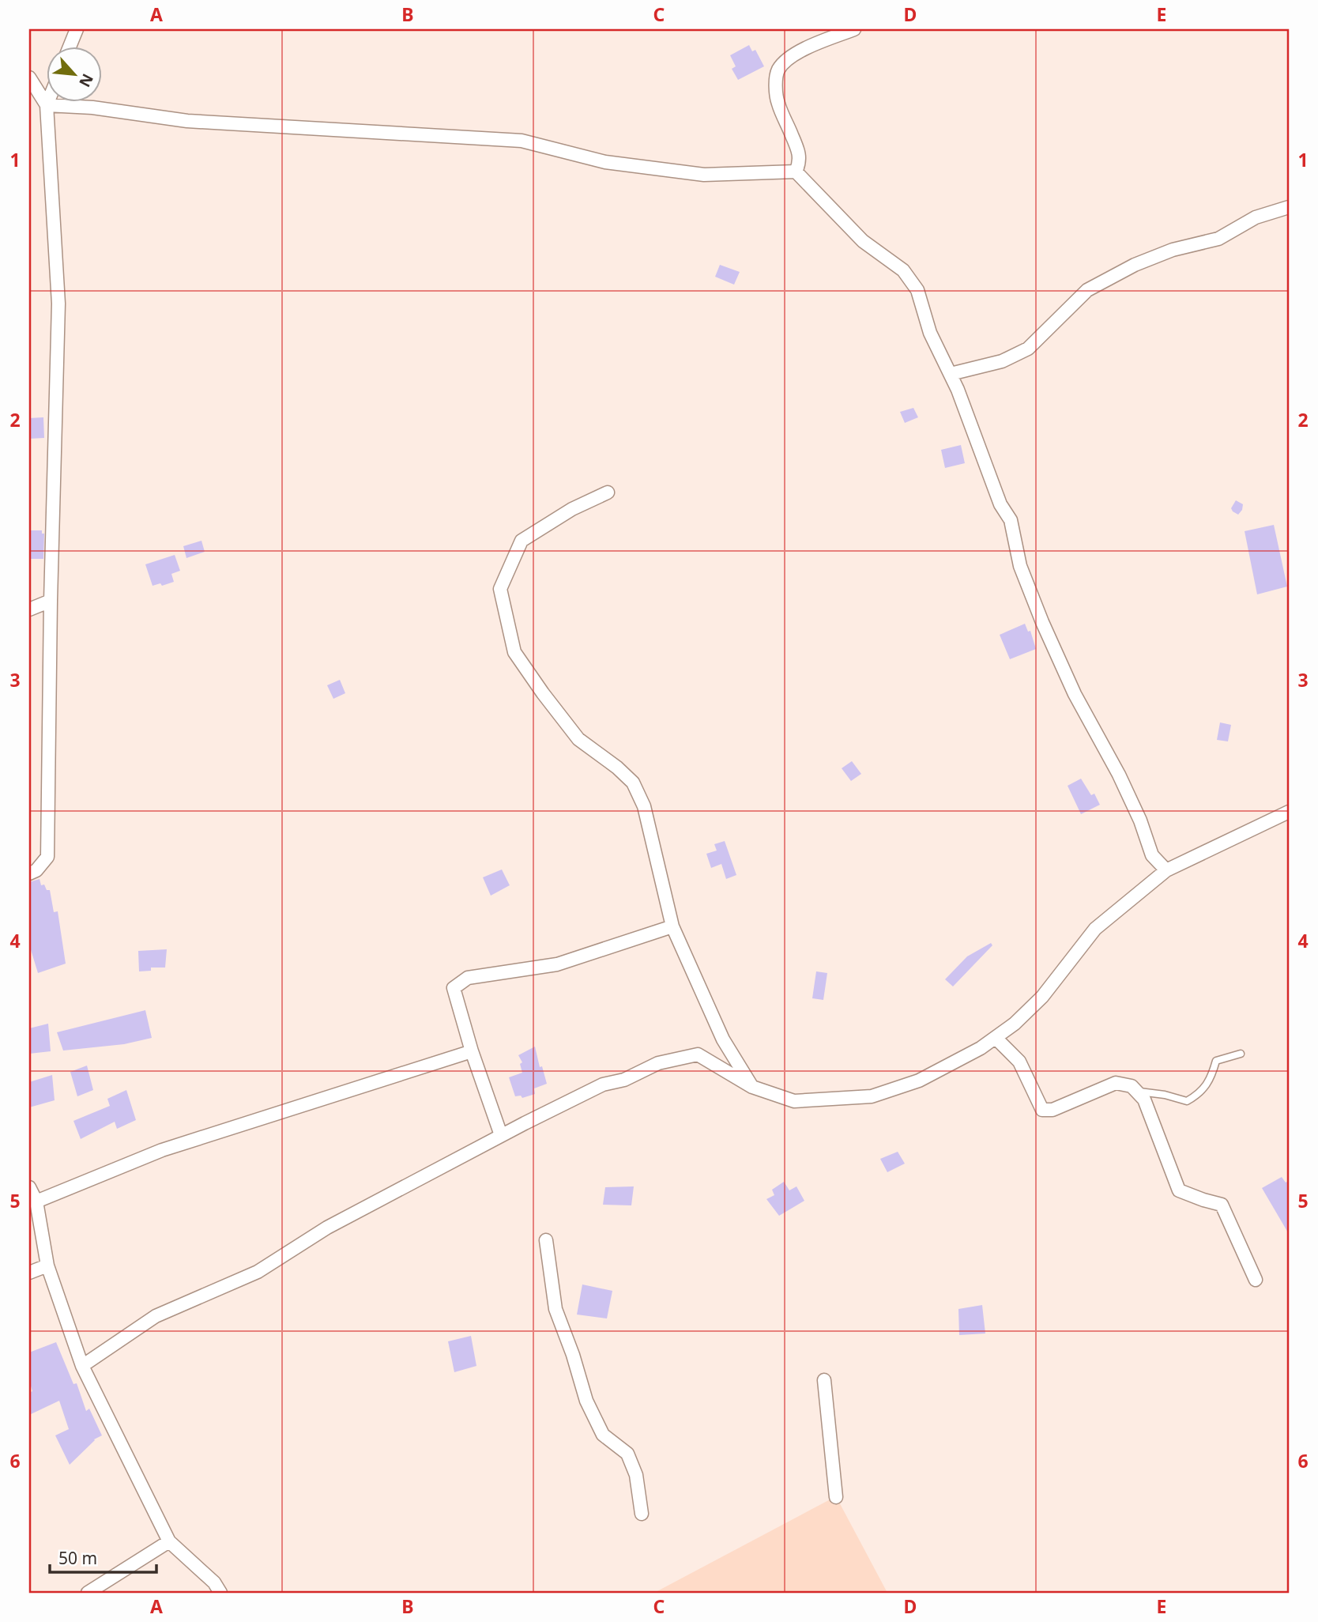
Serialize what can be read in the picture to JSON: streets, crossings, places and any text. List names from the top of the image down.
{
  "scale_bar": "50 m",
  "north": "bottom right",
  "grid": {
    "columns": [
      "A",
      "B",
      "C",
      "D",
      "E"
    ],
    "rows": [
      "1",
      "2",
      "3",
      "4",
      "5",
      "6"
    ]
  }
}
